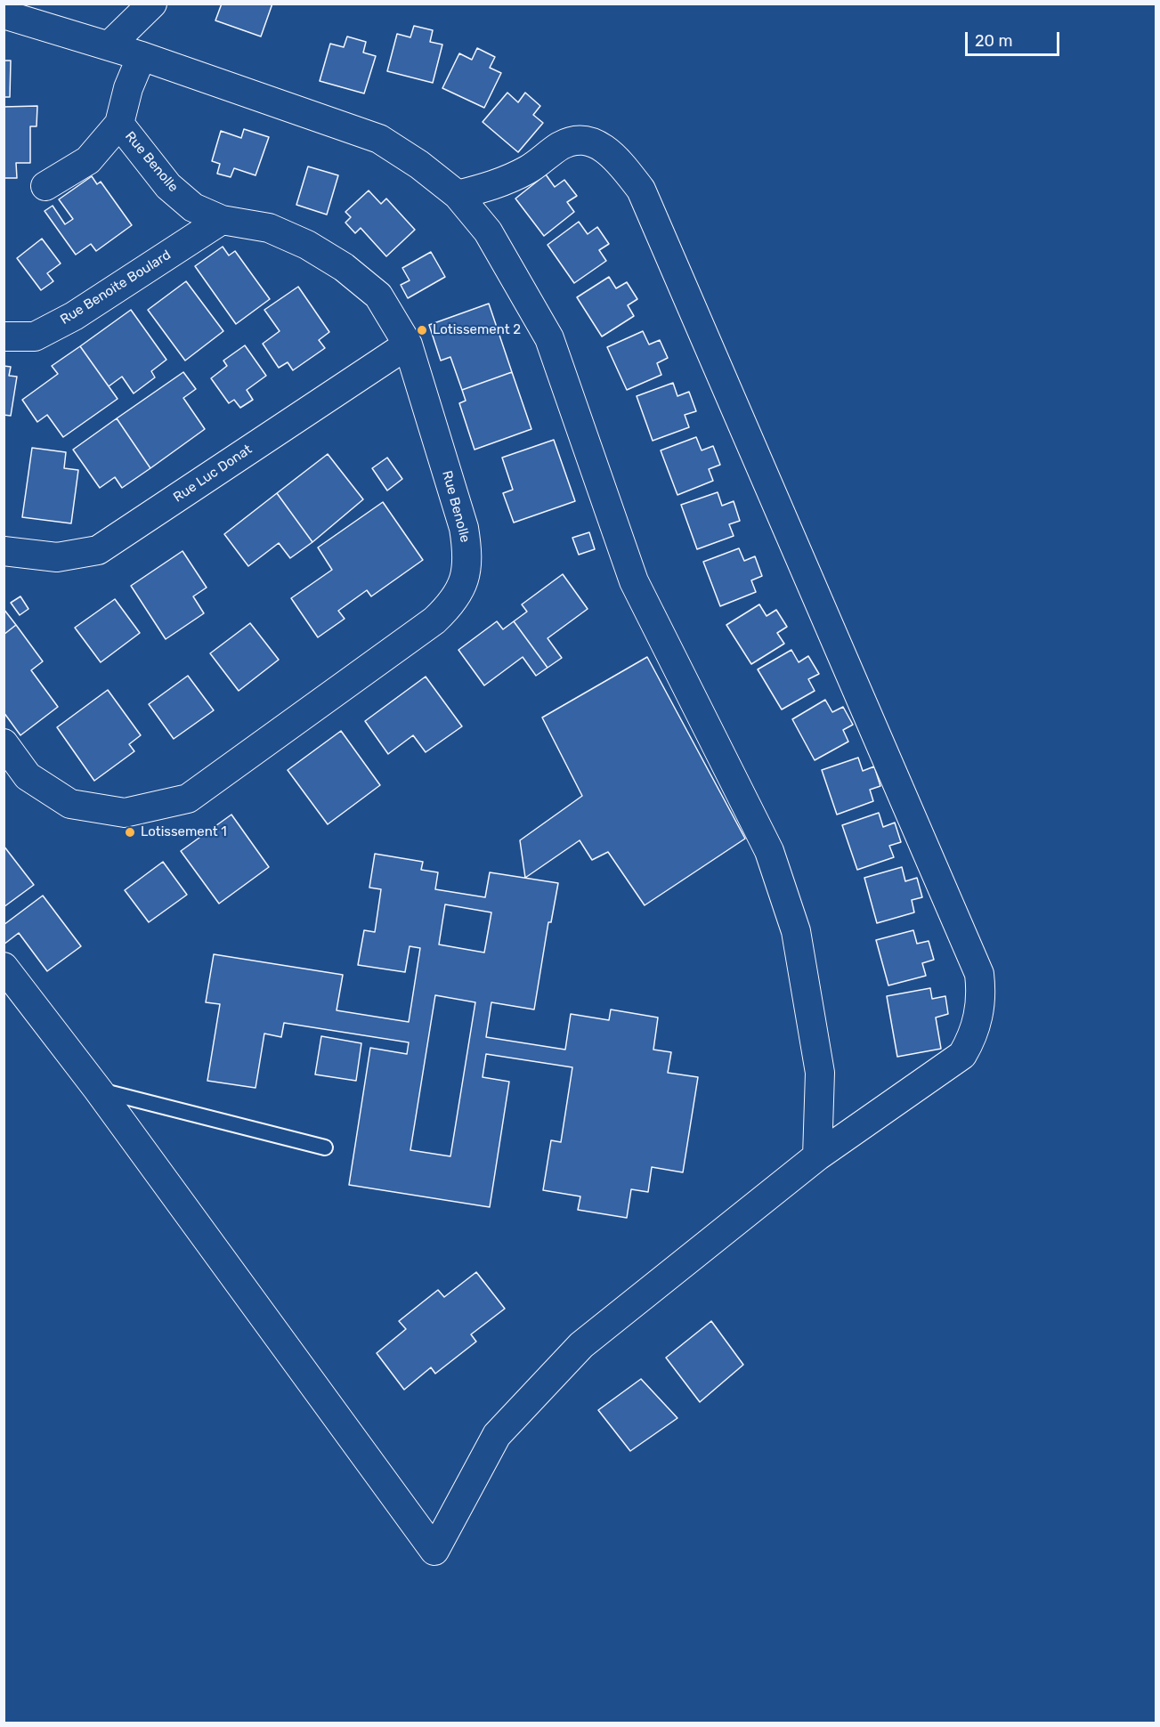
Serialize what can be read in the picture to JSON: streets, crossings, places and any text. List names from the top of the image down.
{
  "streets": {
    "street": ["Rue Benolle", "Rue Benoite Boulard", "Rue Luc Donat"]
  },
  "crossings": [
    ["Rue Benolle", "Rue Benoite Boulard"],
    ["Rue Benolle", "Rue Luc Donat"]
  ],
  "places": ["Lotissement 2", "Lotissement 1"],
  "scale_bar": "20 m"
}
